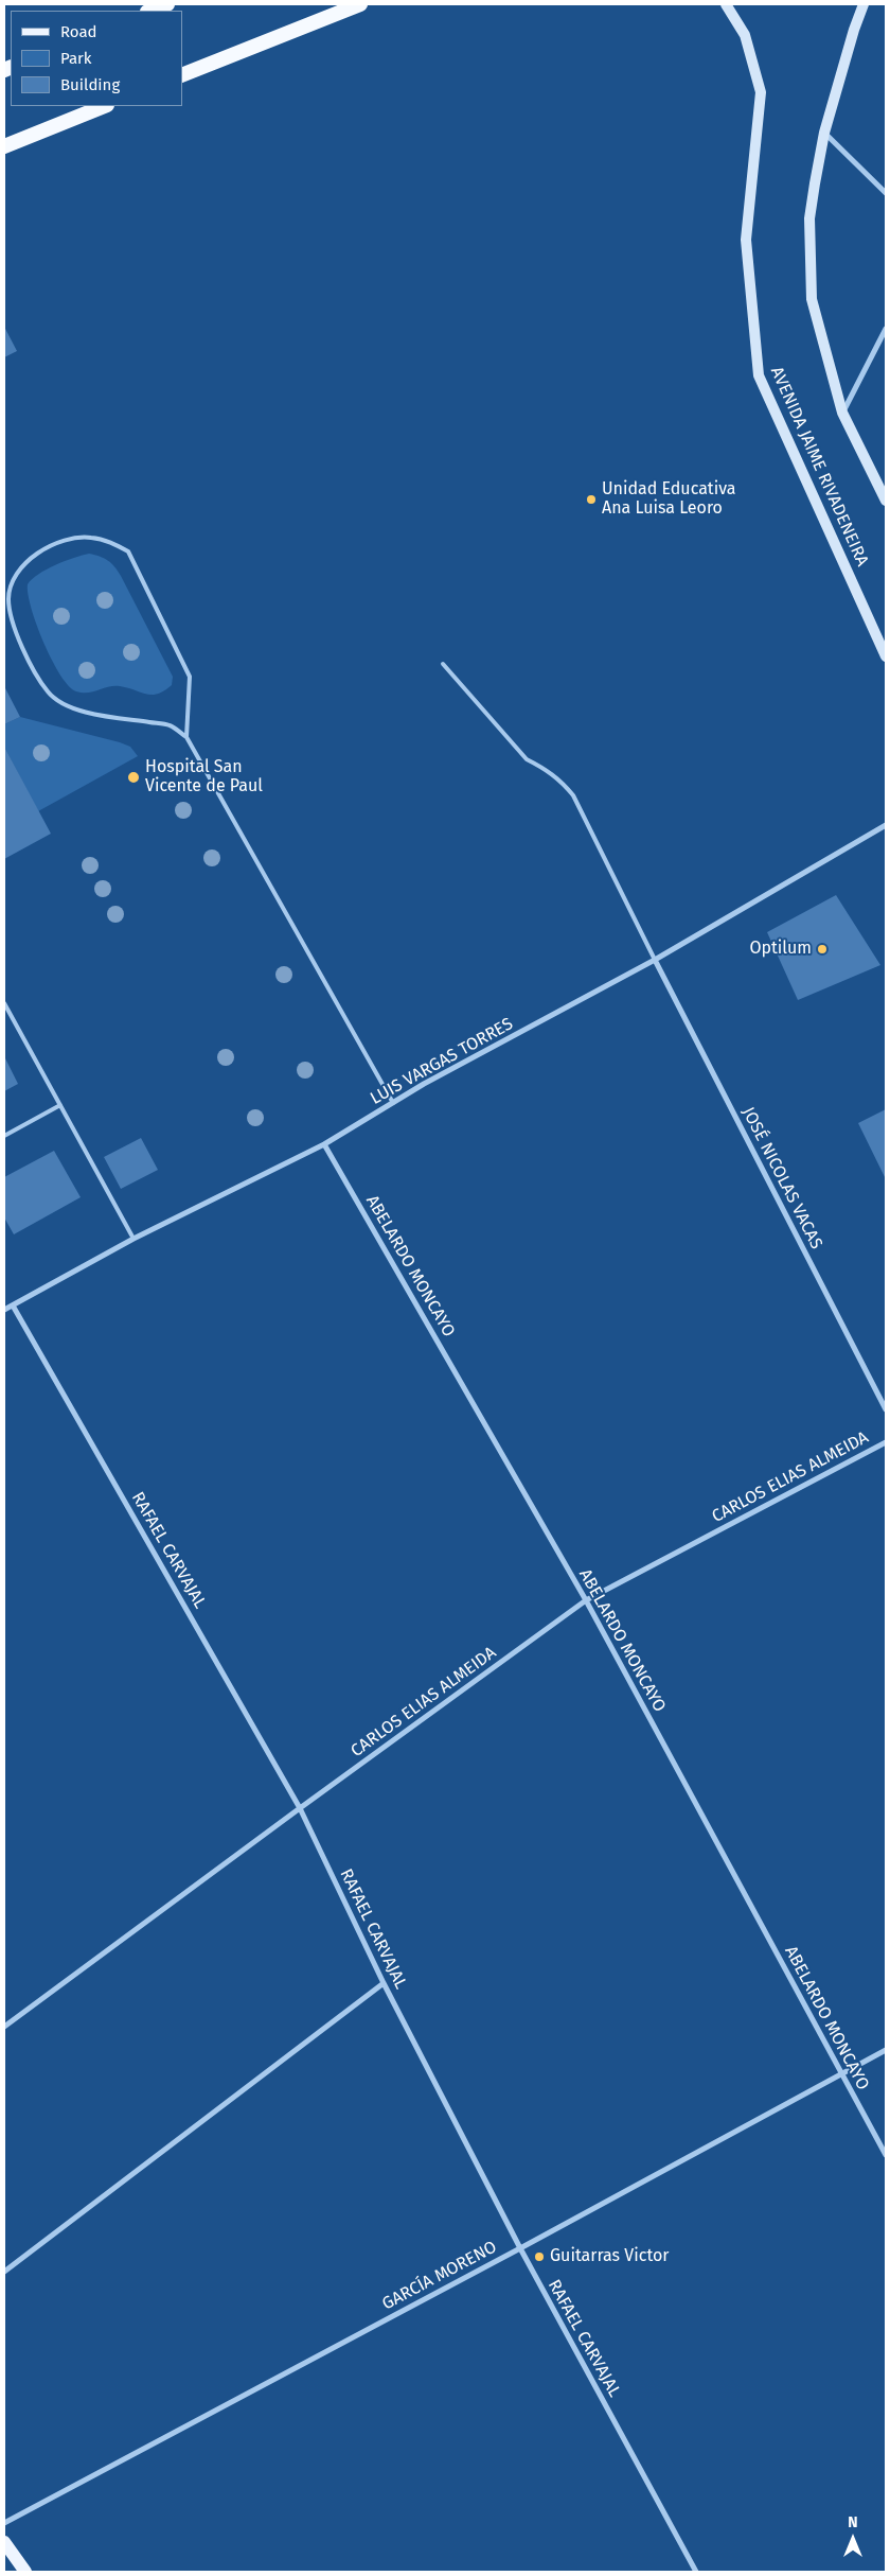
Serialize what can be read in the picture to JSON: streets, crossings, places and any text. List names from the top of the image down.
{
  "streets": {
    "main road": ["AVENIDA JAIME RIVADENEIRA"],
    "street": [
      "LUIS VARGAS TORRES",
      "JOSÉ NICOLAS VACAS",
      "ABELARDO MONCAYO",
      "CARLOS ELIAS ALMEIDA",
      "RAFAEL CARVAJAL",
      "GARCÍA MORENO"
    ]
  },
  "crossings": [
    ["LUIS VARGAS TORRES", "JOSÉ NICOLAS VACAS"],
    ["LUIS VARGAS TORRES", "ABELARDO MONCAYO"],
    ["LUIS VARGAS TORRES", "RAFAEL CARVAJAL"],
    ["ABELARDO MONCAYO", "CARLOS ELIAS ALMEIDA"],
    ["ABELARDO MONCAYO", "GARCÍA MORENO"],
    ["CARLOS ELIAS ALMEIDA", "RAFAEL CARVAJAL"],
    ["RAFAEL CARVAJAL", "GARCÍA MORENO"]
  ],
  "places": [
    "Unidad Educativa Ana Luisa Leoro",
    "Hospital San Vicente de Paul",
    "Optilum",
    "Guitarras Victor"
  ],
  "legend": ["Road", "Park", "Building"],
  "north": "top"
}
